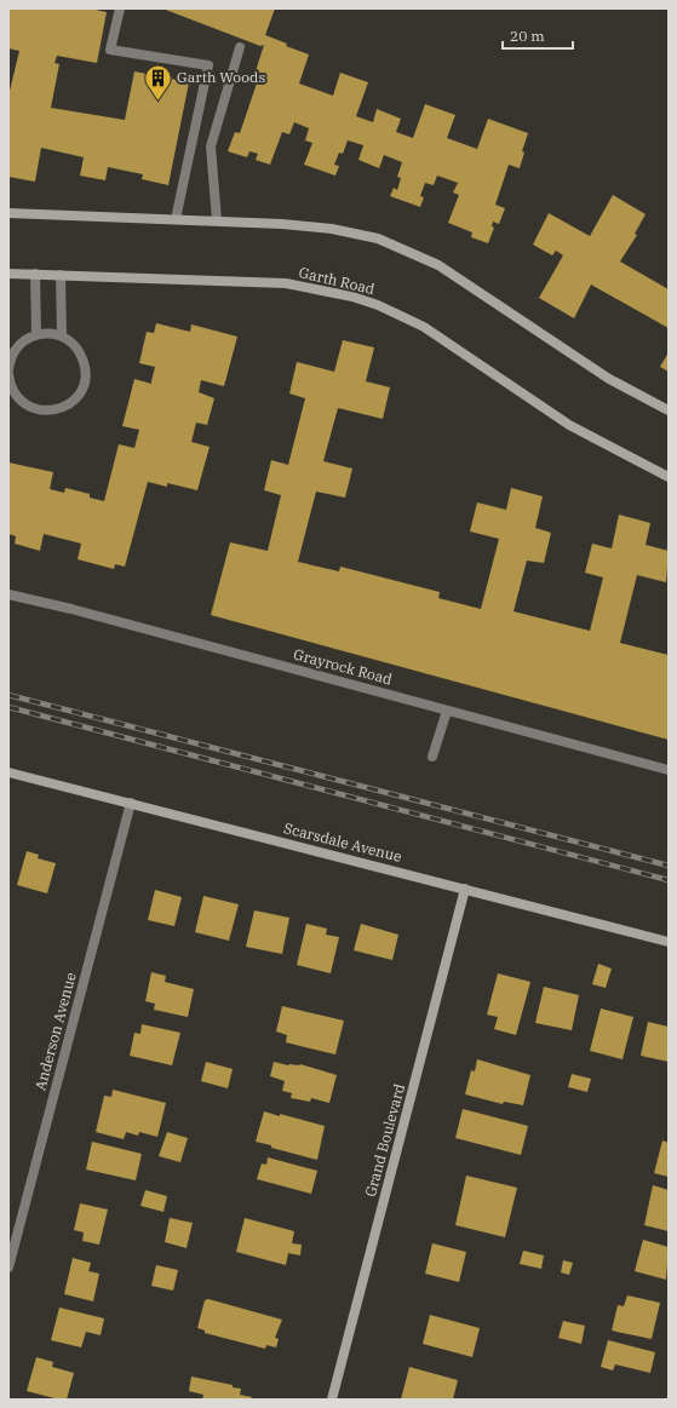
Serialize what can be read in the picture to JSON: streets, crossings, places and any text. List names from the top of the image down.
{
  "streets": {
    "street": [
      "Garth Road",
      "Grayrock Road",
      "Scarsdale Avenue",
      "Anderson Avenue",
      "Grand Boulevard"
    ]
  },
  "crossings": [
    ["Scarsdale Avenue", "Anderson Avenue"],
    ["Scarsdale Avenue", "Grand Boulevard"]
  ],
  "places": {
    "building": ["Garth Woods"]
  },
  "scale_bar": "20 m"
}
